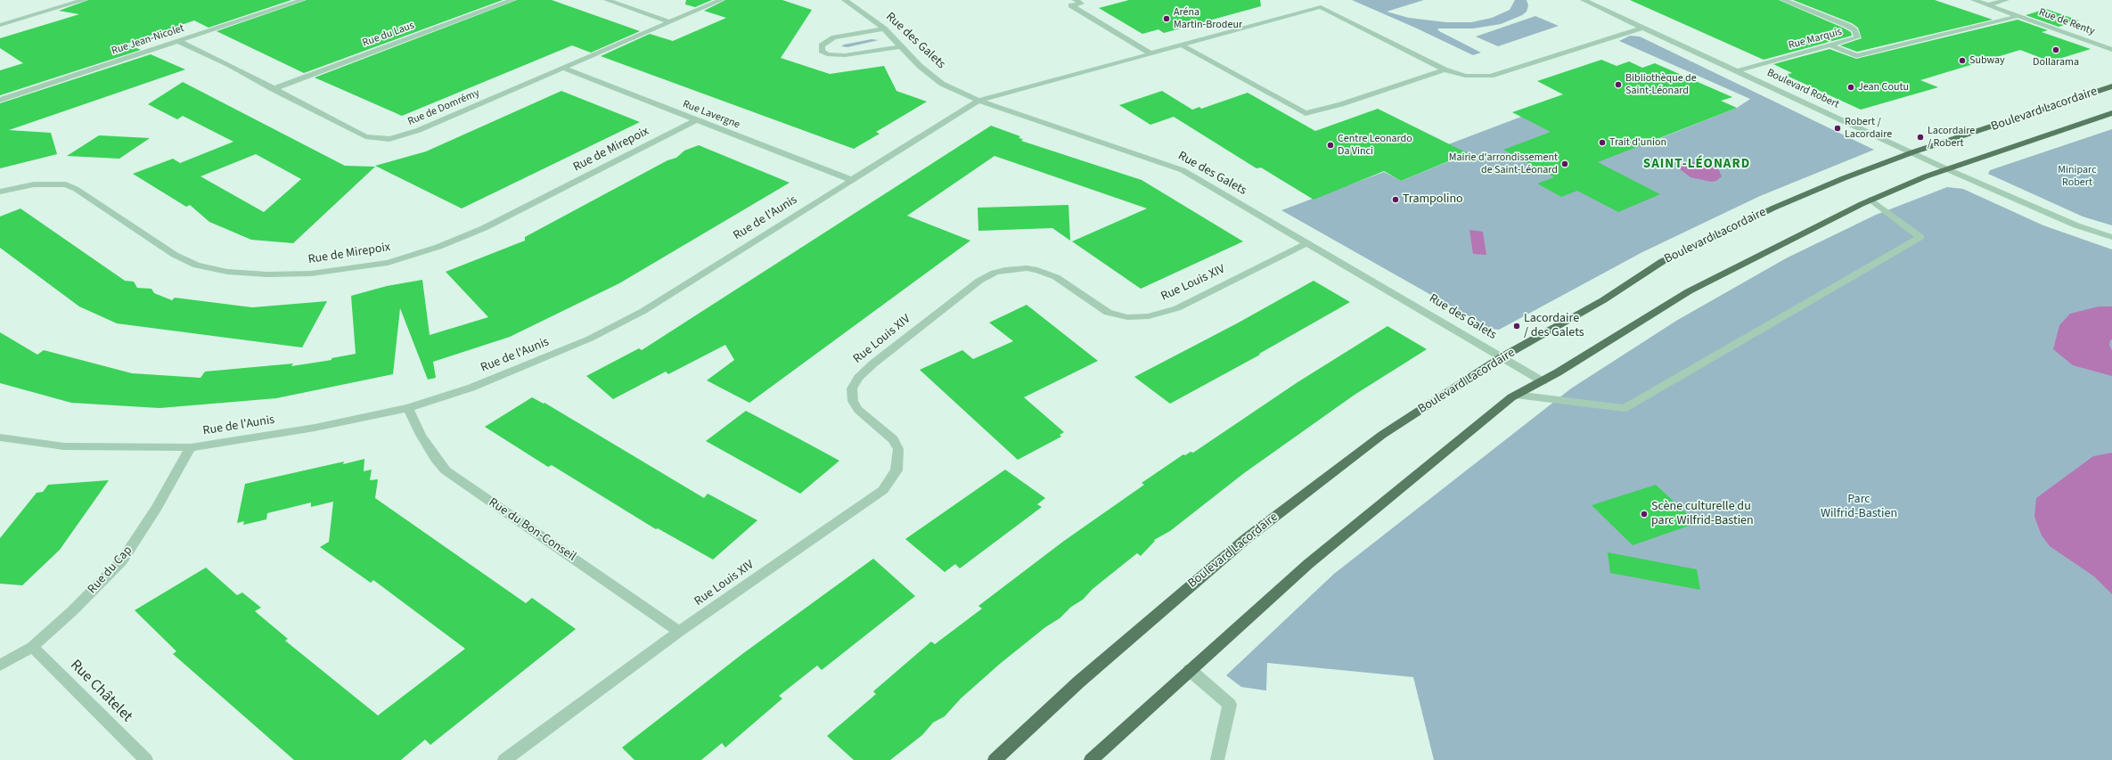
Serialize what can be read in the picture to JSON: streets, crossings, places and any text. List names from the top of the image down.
{
  "streets": {
    "main road": ["Boulevard Lacordaire"],
    "street": [
      "Rue de Renty",
      "Rue du Laus",
      "Rue Marquis",
      "Rue Jean-Nicolet",
      "Rue des Galets",
      "Boulevard Robert",
      "Rue de Domrémy",
      "Rue Lavergne",
      "Rue de Mirepoix",
      "Rue de l'Aunis",
      "Rue Louis XIV",
      "Rue du Bon-Conseil",
      "Rue du Cap",
      "Rue Châtelet"
    ]
  },
  "crossings": [
    ["Rue du Laus", "Rue de Domrémy"],
    ["Rue Marquis", "Boulevard Robert"],
    ["Rue Jean-Nicolet", "Rue de Domrémy"],
    ["Rue des Galets", "Boulevard Lacordaire"],
    ["Rue des Galets", "Rue de l'Aunis"],
    ["Rue des Galets", "Rue Louis XIV"],
    ["Boulevard Robert", "Boulevard Lacordaire"],
    ["Boulevard Robert", "Rue de l'Aunis"],
    ["Rue de Domrémy", "Rue Lavergne"],
    ["Rue Lavergne", "Rue de Mirepoix"],
    ["Rue Lavergne", "Rue de l'Aunis"],
    ["Rue de l'Aunis", "Rue du Bon-Conseil"],
    ["Rue de l'Aunis", "Rue du Cap"],
    ["Rue Louis XIV", "Rue du Bon-Conseil"],
    ["Rue du Cap", "Rue Châtelet"]
  ],
  "districts": ["SAINT-LÉONARD"],
  "parks": ["Miniparc Robert", "Parc Wilfrid-Bastien"],
  "places": [
    "Aréna Martin-Brodeur",
    "Dollarama",
    "Subway",
    "Bibliothèque de Saint-Léonard",
    "Jean Coutu",
    "Robert / Lacordaire",
    "Lacordaire / Robert",
    "Trait d'union",
    "Centre Leonardo Da Vinci",
    "Mairie d'arrondissement de Saint-Léonard",
    "Trampolino",
    "Lacordaire / des Galets",
    "Scène culturelle du parc Wilfrid-Bastien"
  ]
}
